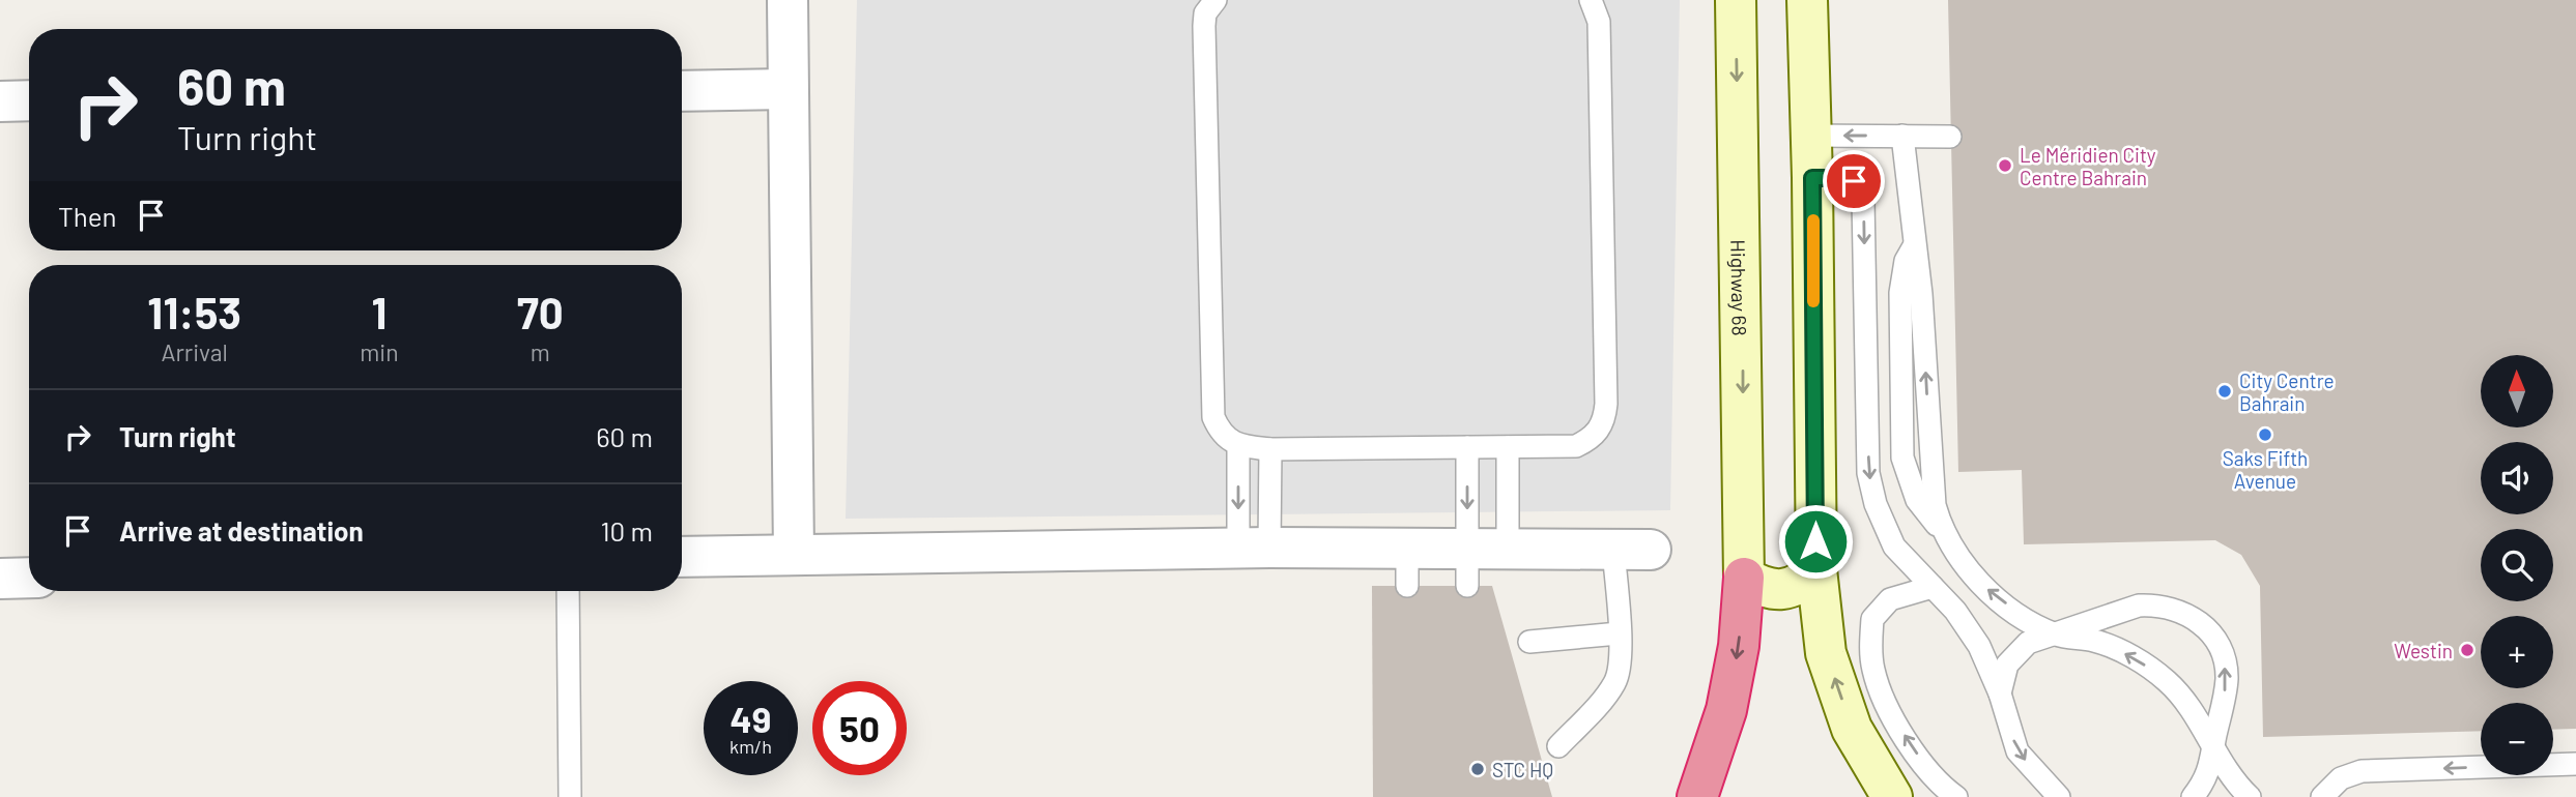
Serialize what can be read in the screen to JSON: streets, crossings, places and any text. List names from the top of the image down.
{
  "streets": {
    "main road": ["Highway 68"]
  },
  "places": [
    "Le Méridien City Centre Bahrain",
    "City Centre Bahrain",
    "Saks Fifth Avenue",
    "Westin",
    "STC HQ"
  ],
  "north": "top",
  "page": {
    "turn": ["60 m", "Turn right"],
    "then": "Then",
    "eta": [
      "11:53",
      "Arrival",
      "1",
      "min",
      "70",
      "m"
    ],
    "map_buttons": ["+", "−"],
    "list": [
      {
        "name": "Turn right",
        "value": "60 m"
      },
      {
        "name": "Arrive at destination",
        "value": "10 m"
      }
    ],
    "speed": "49 km/h",
    "limit": "50"
  }
}
